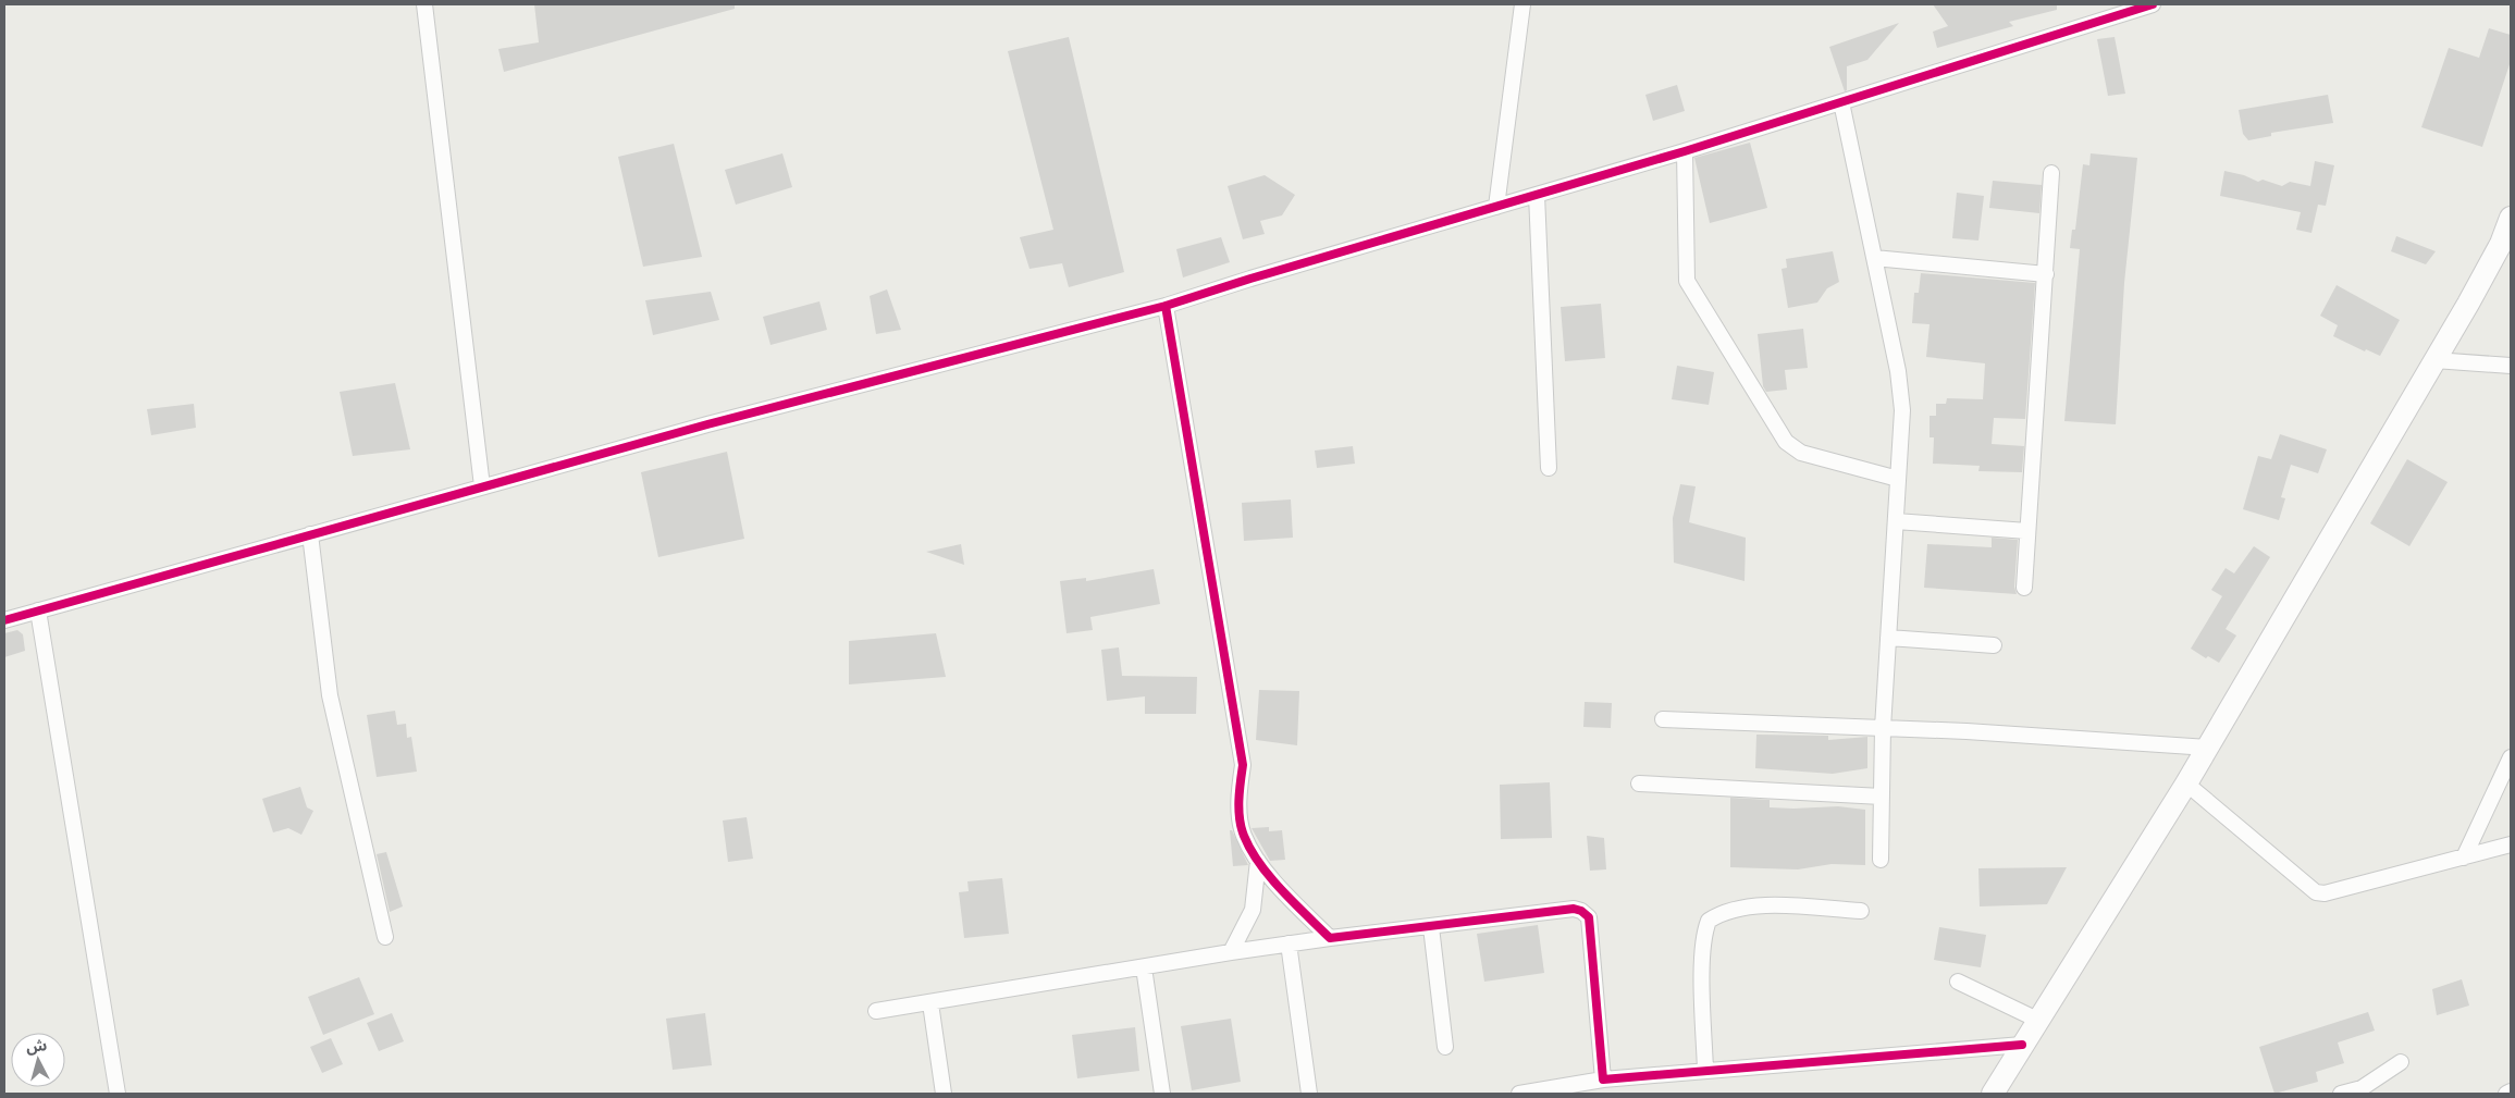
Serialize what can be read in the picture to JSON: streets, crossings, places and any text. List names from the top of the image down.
{
  "north": "top"
}
